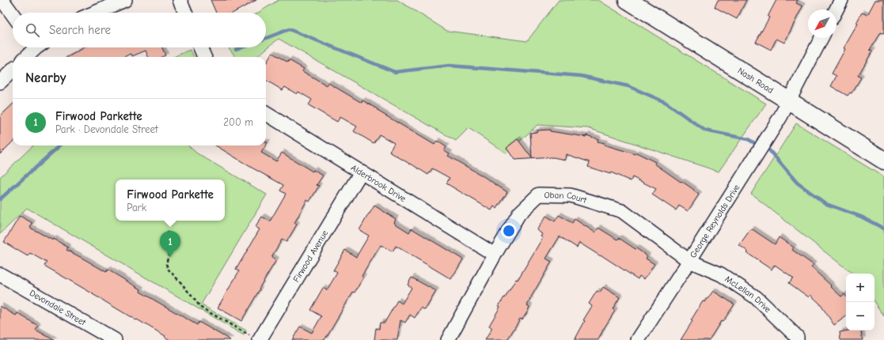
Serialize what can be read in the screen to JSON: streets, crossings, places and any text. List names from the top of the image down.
{
  "streets": {
    "street": [
      "Nash Road",
      "Alderbrook Drive",
      "Oban Court",
      "George Reynolds Drive",
      "Firwood Avenue",
      "McLellan Drive",
      "Devondale Street"
    ]
  },
  "crossings": [
    ["Nash Road", "George Reynolds Drive"],
    ["Alderbrook Drive", "Oban Court"],
    ["Alderbrook Drive", "Firwood Avenue"],
    ["Oban Court", "George Reynolds Drive"],
    ["Oban Court", "McLellan Drive"],
    ["George Reynolds Drive", "McLellan Drive"]
  ],
  "north": "bottom left",
  "page": {
    "search": "Search here",
    "heading": "Nearby",
    "list": [
      {
        "mark": "1",
        "name": "Firwood Parkette",
        "note": "Park · Devondale Street",
        "value": "200 m"
      }
    ],
    "popup": ["Firwood Parkette", "Park"],
    "pins": "1",
    "map_buttons": ["+", "−"]
  }
}
